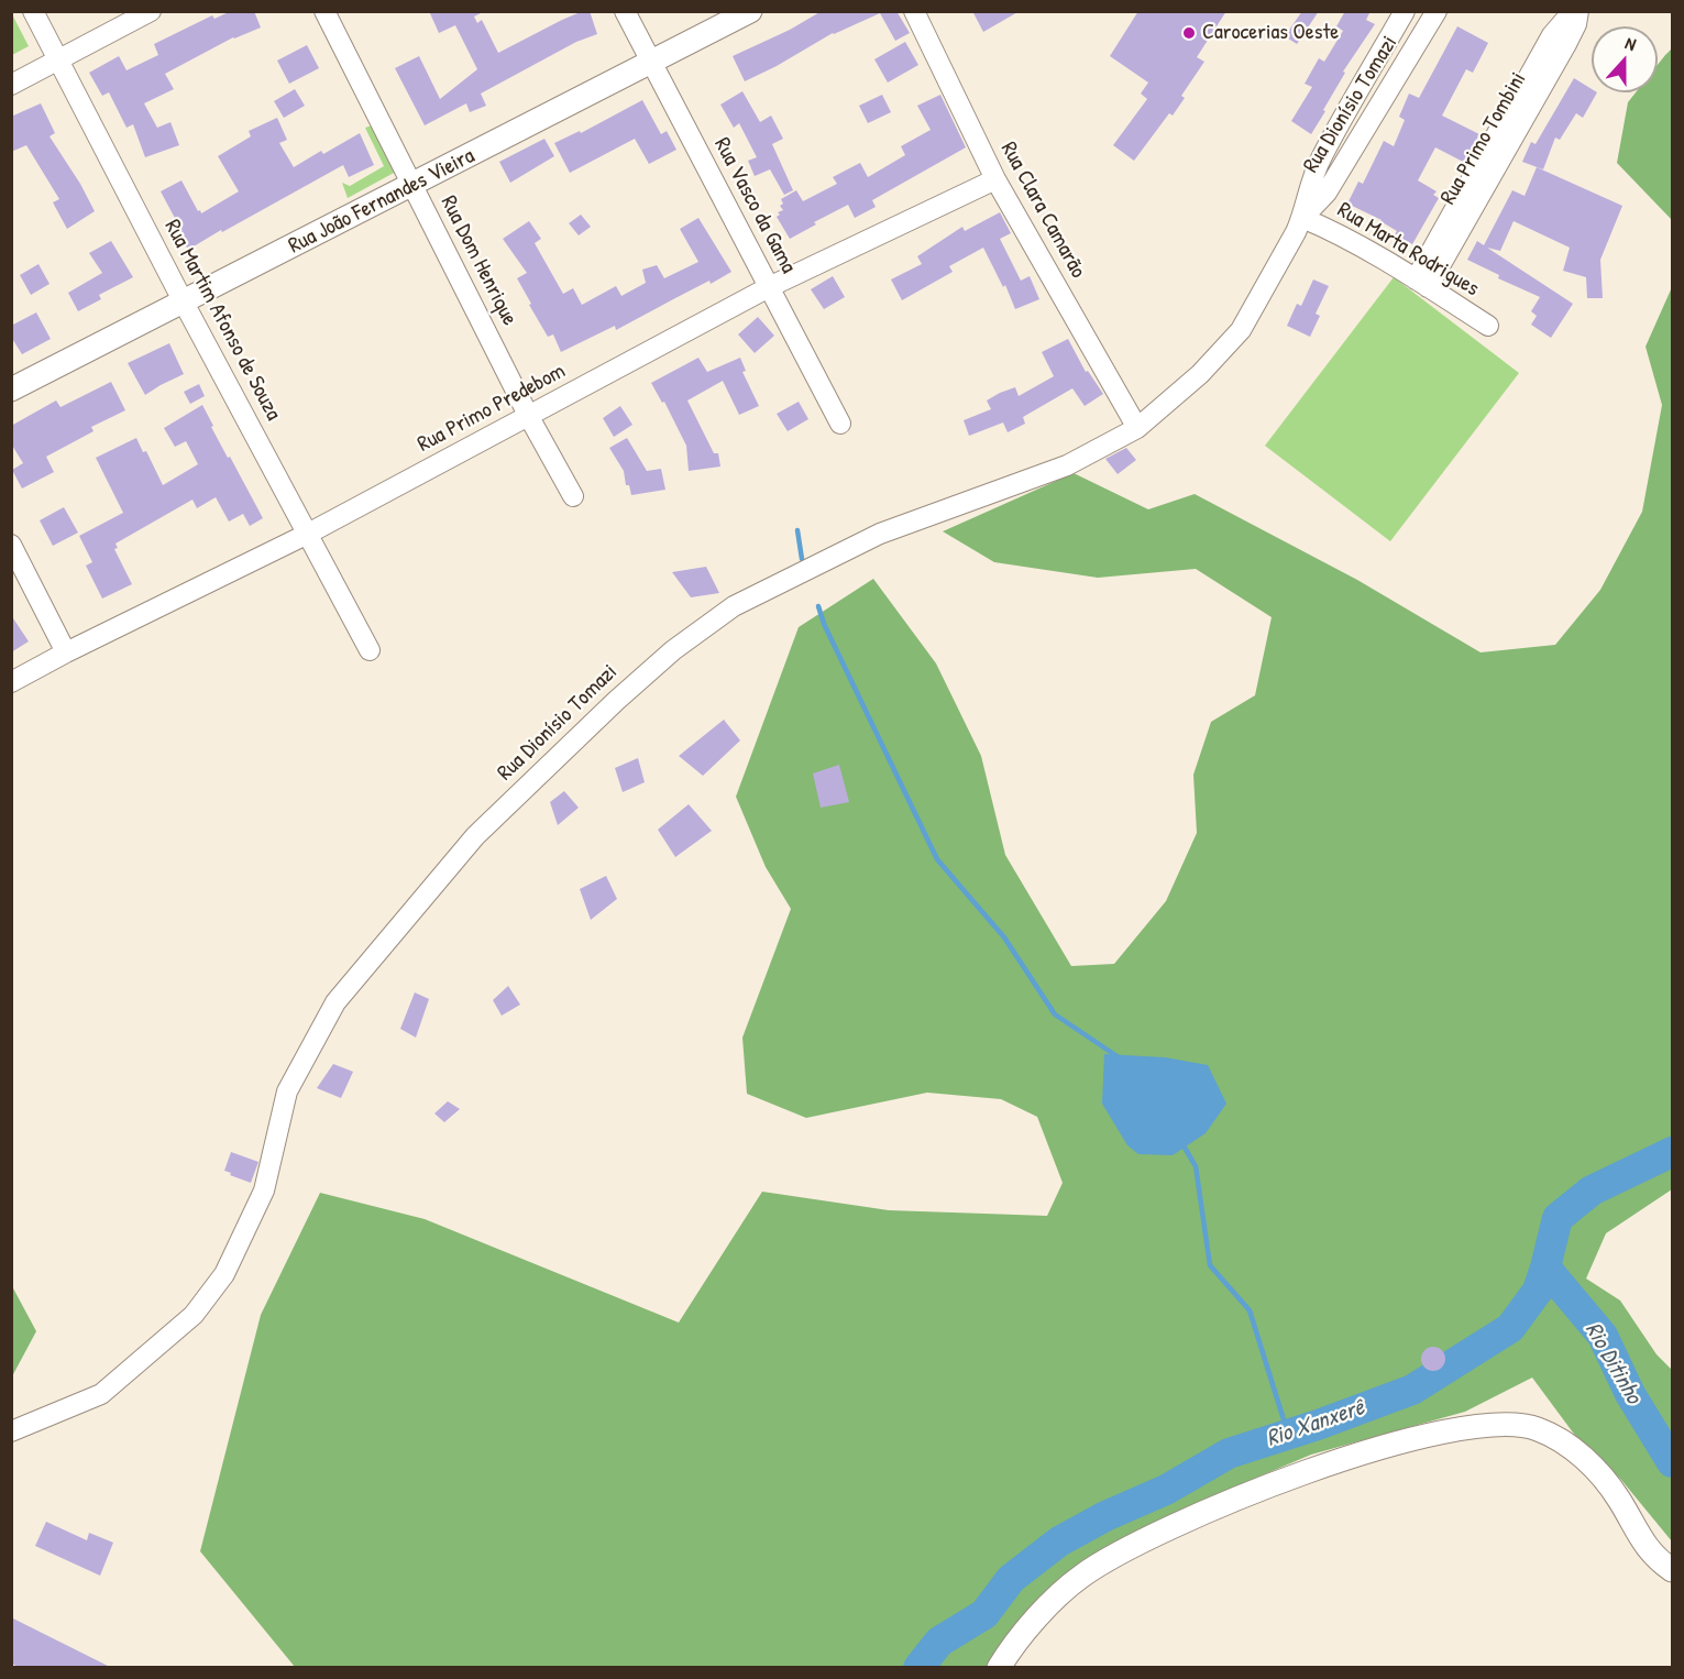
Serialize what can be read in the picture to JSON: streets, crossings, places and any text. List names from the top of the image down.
{
  "streets": {
    "street": [
      "Rua Dionísio Tomazi",
      "Rua Primo Tombini",
      "Rua João Fernandes Vieira",
      "Rua Vasco da Gama",
      "Rua Clara Camarão",
      "Rua Marta Rodrigues",
      "Rua Dom Henrique",
      "Rua Martim Afonso de Souza",
      "Rua Primo Predebom"
    ]
  },
  "crossings": [
    ["Rua Dionísio Tomazi", "Rua Clara Camarão"],
    ["Rua Dionísio Tomazi", "Rua Marta Rodrigues"],
    ["Rua Primo Tombini", "Rua Marta Rodrigues"],
    ["Rua João Fernandes Vieira", "Rua Vasco da Gama"],
    ["Rua João Fernandes Vieira", "Rua Dom Henrique"],
    ["Rua João Fernandes Vieira", "Rua Martim Afonso de Souza"],
    ["Rua Vasco da Gama", "Rua Primo Predebom"],
    ["Rua Clara Camarão", "Rua Primo Predebom"],
    ["Rua Dom Henrique", "Rua Primo Predebom"],
    ["Rua Martim Afonso de Souza", "Rua Primo Predebom"]
  ],
  "water": ["Rio Ditinho", "Rio Xanxerê"],
  "places": ["Carocerias Oeste"],
  "north": "top"
}
